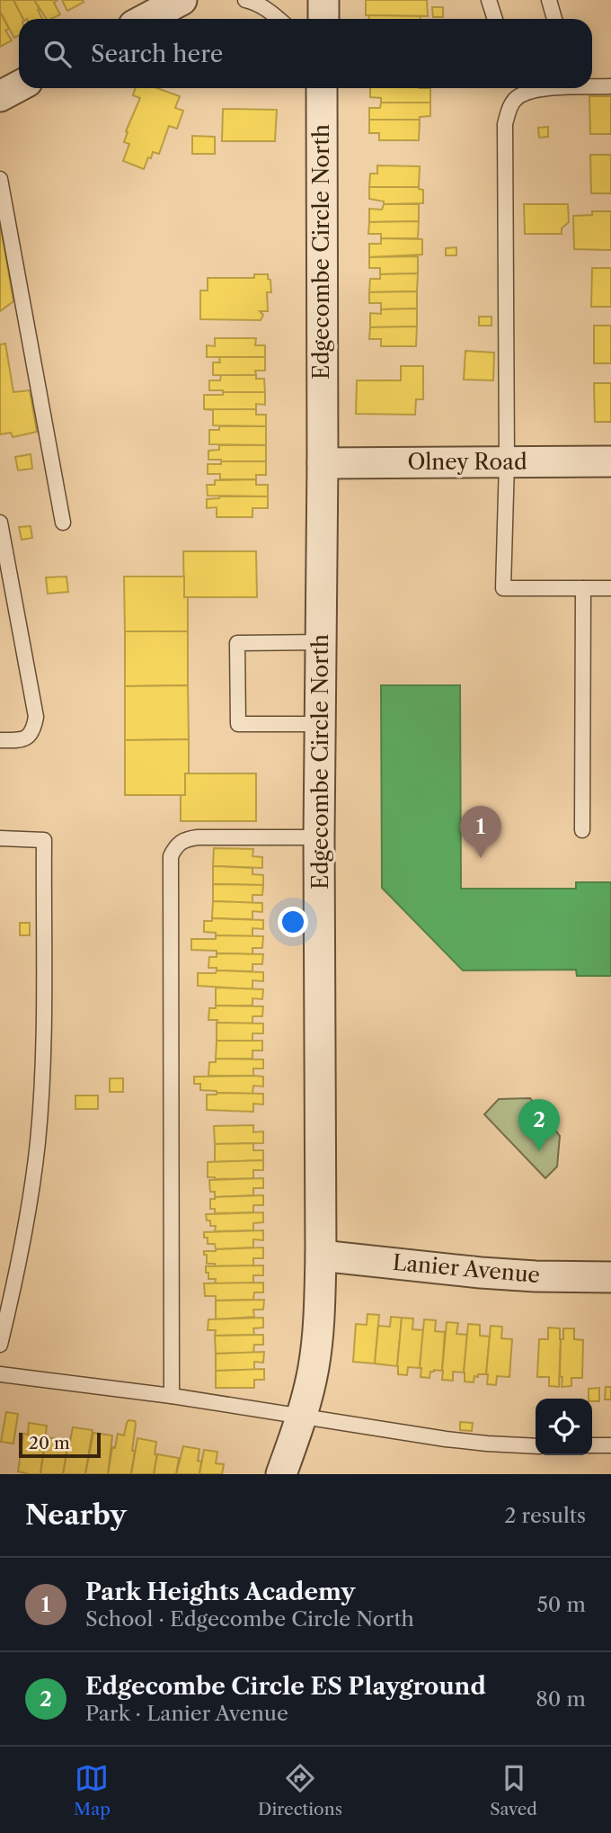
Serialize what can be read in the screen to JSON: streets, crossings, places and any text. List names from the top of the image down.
{
  "streets": {
    "street": ["Edgecombe Circle North", "Olney Road", "Lanier Avenue"]
  },
  "crossings": [
    ["Edgecombe Circle North", "Olney Road"],
    ["Edgecombe Circle North", "Lanier Avenue"]
  ],
  "scale_bar": "20 m",
  "page": {
    "search": "Search here",
    "pins": ["1", "2"],
    "scale": "20 m",
    "heading": ["Nearby", "2 results"],
    "list": [
      {
        "mark": "1",
        "name": "Park Heights Academy",
        "note": "School · Edgecombe Circle North",
        "value": "50 m"
      },
      {
        "mark": "2",
        "name": "Edgecombe Circle ES Playground",
        "note": "Park · Lanier Avenue",
        "value": "80 m"
      }
    ],
    "nav": ["Map", "Directions", "Saved"]
  }
}
